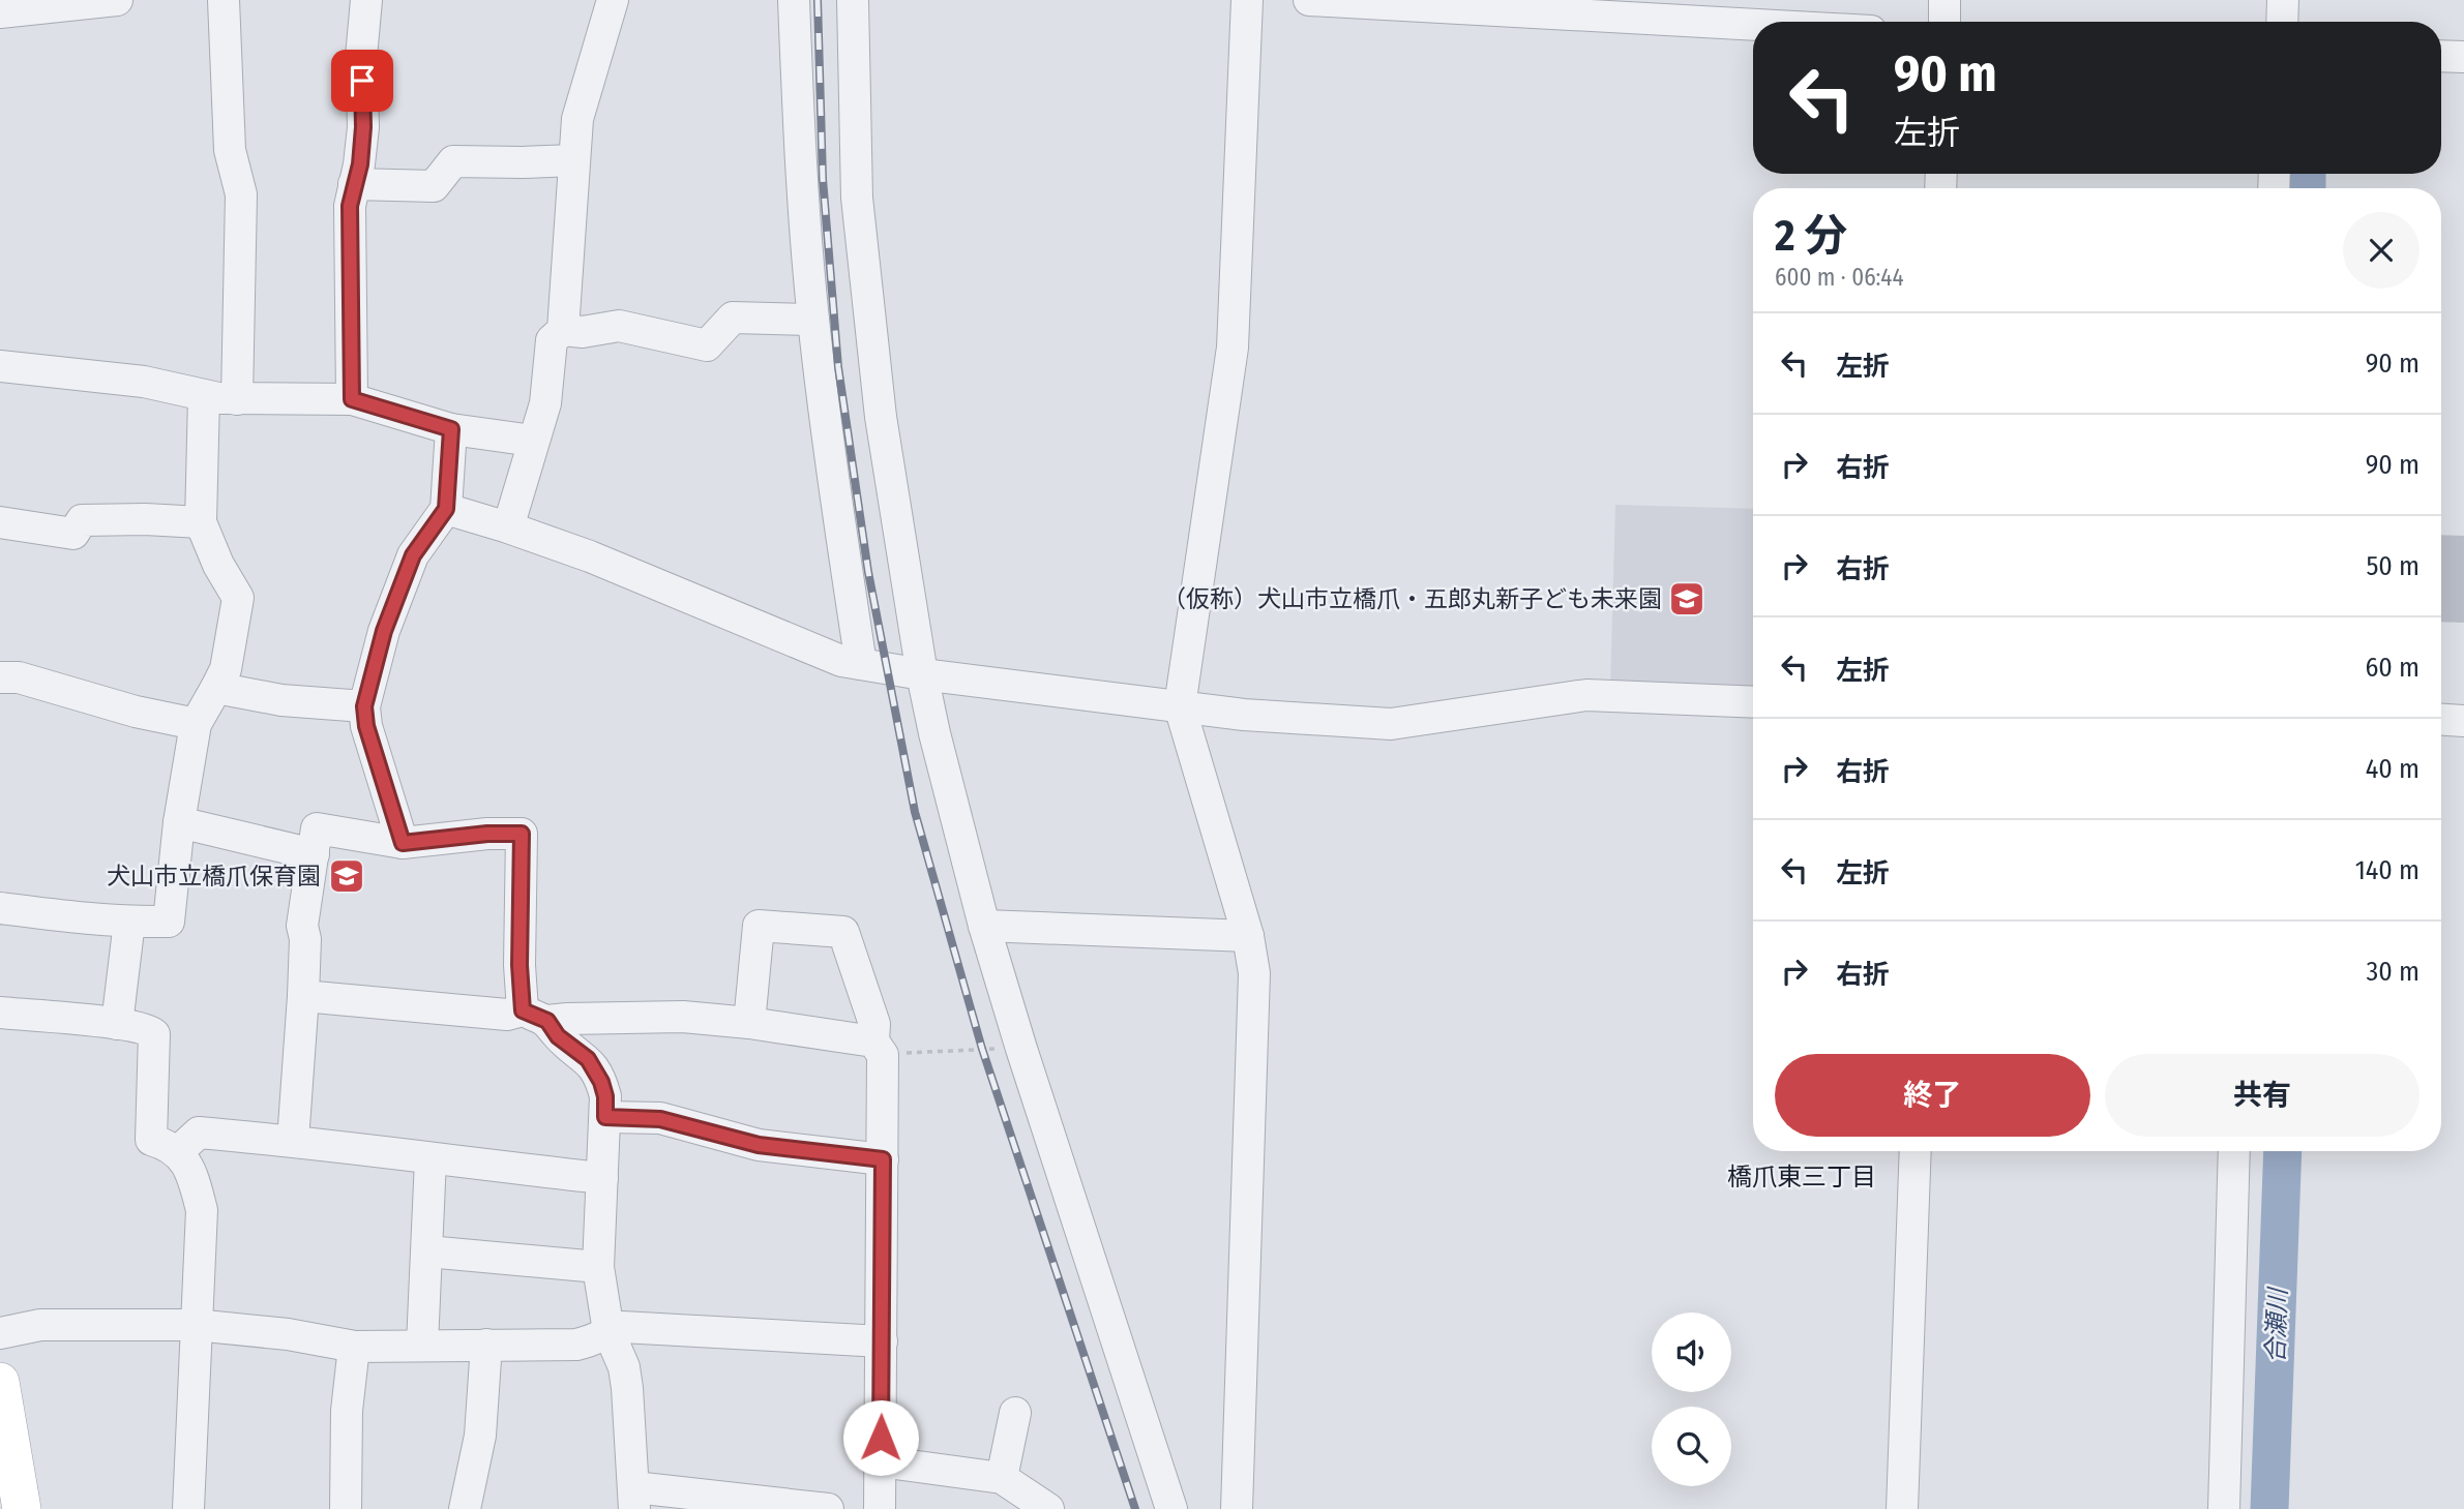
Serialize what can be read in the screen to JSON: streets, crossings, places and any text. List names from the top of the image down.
{
  "districts": ["橋爪東三丁目"],
  "water": ["合瀬川"],
  "places": {
    "school or university": ["（仮称）犬山市立橋爪・五郎丸新子ども未来園", "犬山市立橋爪保育園"]
  },
  "page": {
    "turn": ["90 m", "左折"],
    "heading": ["2 分", "600 m · 06:44"],
    "list": [
      {
        "name": "左折",
        "value": "90 m"
      },
      {
        "name": "右折",
        "value": "90 m"
      },
      {
        "name": "右折",
        "value": "50 m"
      },
      {
        "name": "左折",
        "value": "60 m"
      },
      {
        "name": "右折",
        "value": "40 m"
      },
      {
        "name": "左折",
        "value": "140 m"
      },
      {
        "name": "右折",
        "value": "30 m"
      }
    ],
    "buttons": ["終了", "共有"]
  }
}
